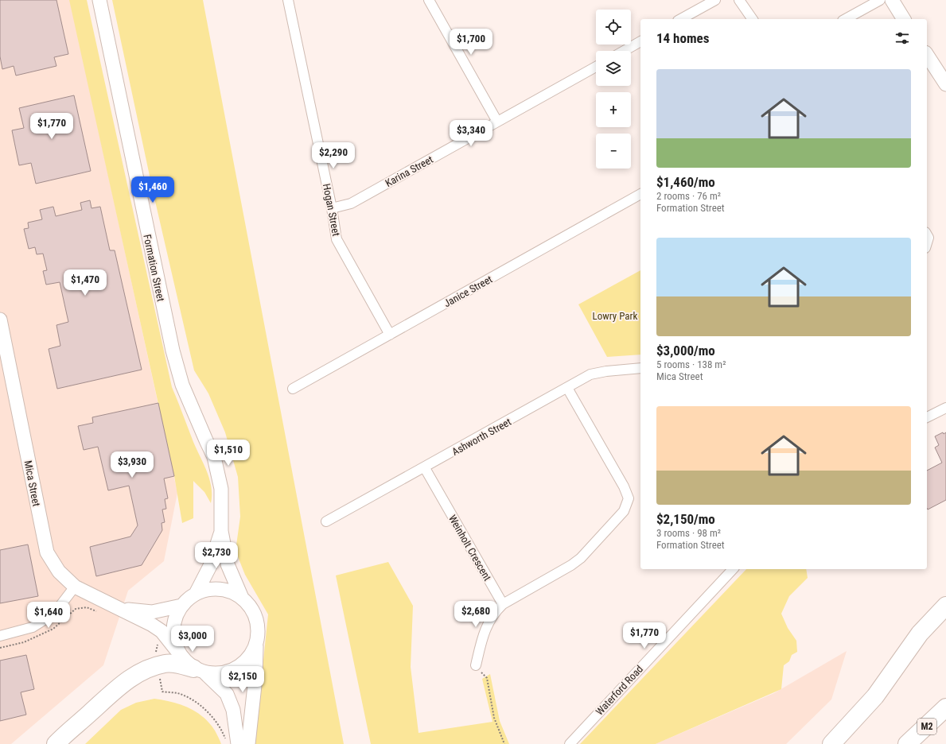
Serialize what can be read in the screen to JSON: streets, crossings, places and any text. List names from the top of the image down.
{
  "streets": {
    "highway": ["M2"],
    "main road": ["Formation Street", "Mica Street"],
    "street": [
      "Karina Street",
      "Hogan Street",
      "Janice Street",
      "Ashworth Street",
      "Weinholt Crescent",
      "Waterford Road"
    ]
  },
  "crossings": [
    ["Karina Street", "Hogan Street"],
    ["Hogan Street", "Janice Street"],
    ["Formation Street", "Mica Street"],
    ["Ashworth Street", "Weinholt Crescent"]
  ],
  "parks": ["Lowry Park"],
  "page": {
    "map_buttons": ["+", "−"],
    "heading": "14 homes",
    "price": [
      "$1,700",
      "$1,770",
      "$3,340",
      "$2,290",
      "$1,460",
      "$1,470",
      "$1,510",
      "$3,930",
      "$2,730",
      "$2,680",
      "$1,640",
      "$1,770",
      "$3,000",
      "$2,150"
    ],
    "list": [
      {
        "name": "$1,460/mo",
        "note": "2 rooms · 76 m² · Formation Street"
      },
      {
        "name": "$3,000/mo",
        "note": "5 rooms · 138 m² · Mica Street"
      },
      {
        "name": "$2,150/mo",
        "note": "3 rooms · 98 m² · Formation Street"
      }
    ]
  }
}
